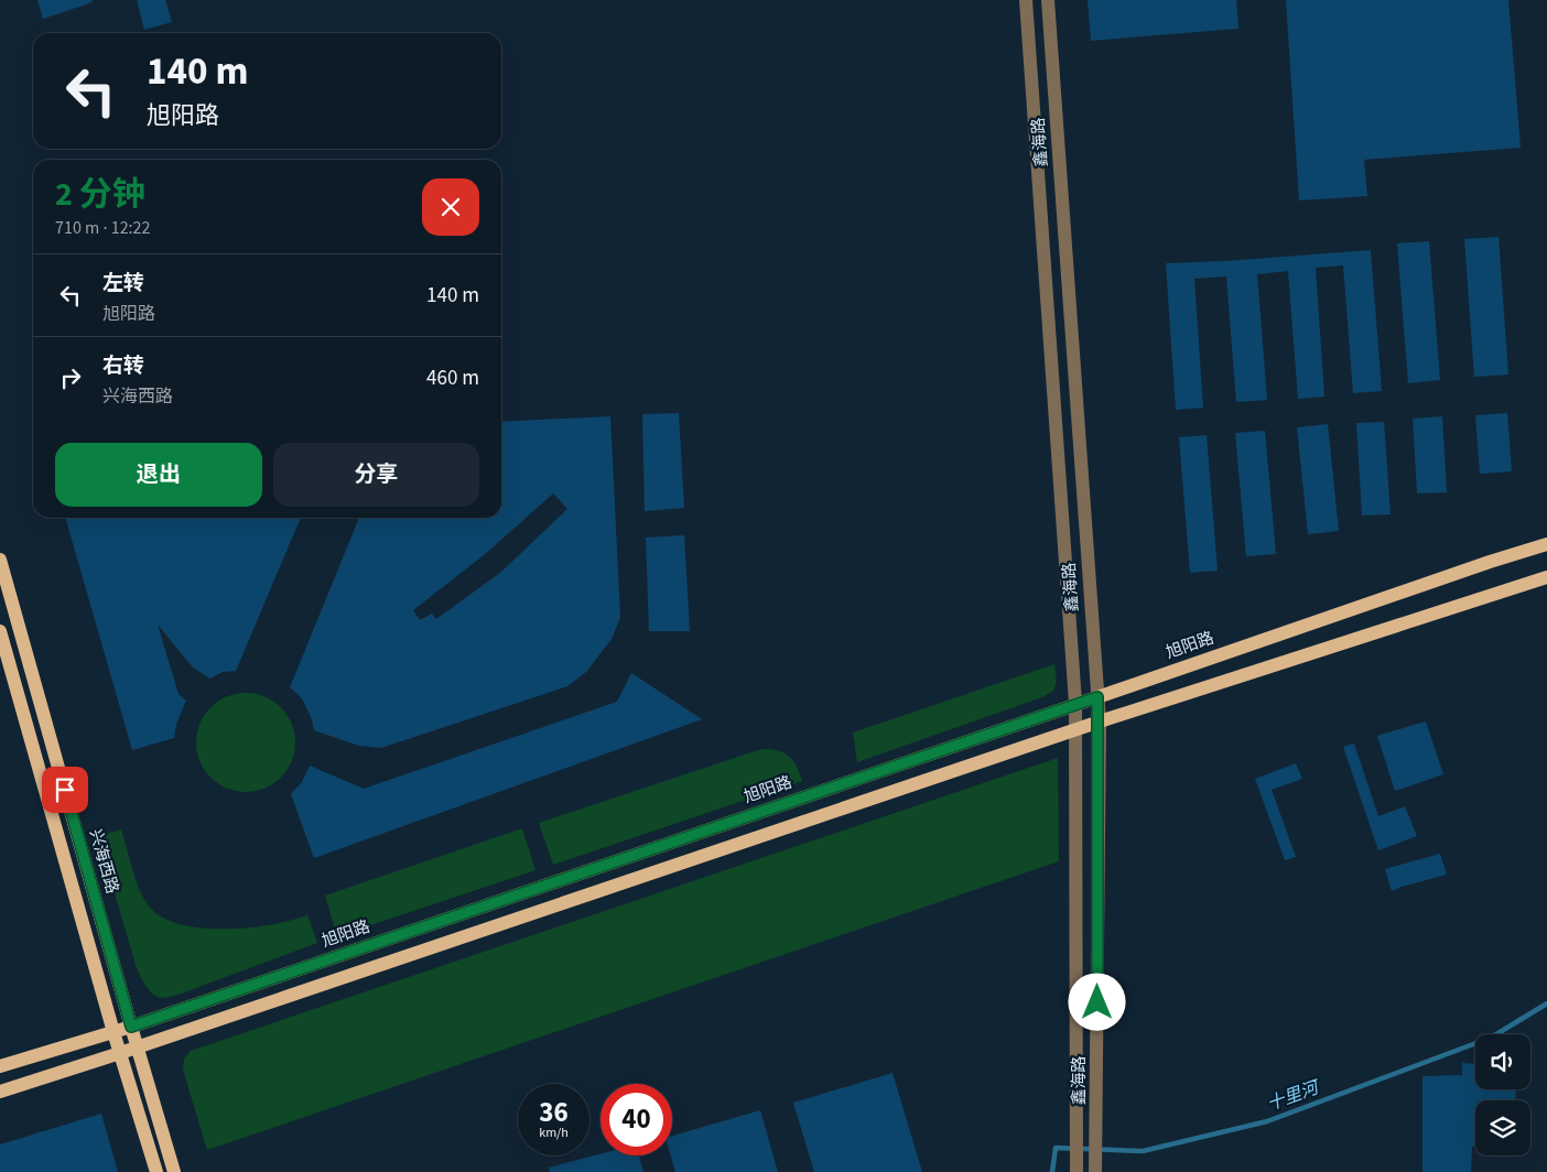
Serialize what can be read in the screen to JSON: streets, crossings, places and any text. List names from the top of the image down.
{
  "streets": {
    "main road": ["旭阳路", "兴海西路"],
    "street": ["鑫海路"]
  },
  "crossings": [
    ["鑫海路", "旭阳路"],
    ["旭阳路", "兴海西路"]
  ],
  "water": ["十里河"],
  "page": {
    "turn": ["140 m", "旭阳路"],
    "heading": ["2 分钟", "710 m · 12:22"],
    "list": [
      {
        "name": "左转",
        "note": "旭阳路",
        "value": "140 m"
      },
      {
        "name": "右转",
        "note": "兴海西路",
        "value": "460 m"
      }
    ],
    "buttons": ["退出", "分享"],
    "speed": "36 km/h",
    "limit": "40"
  }
}
